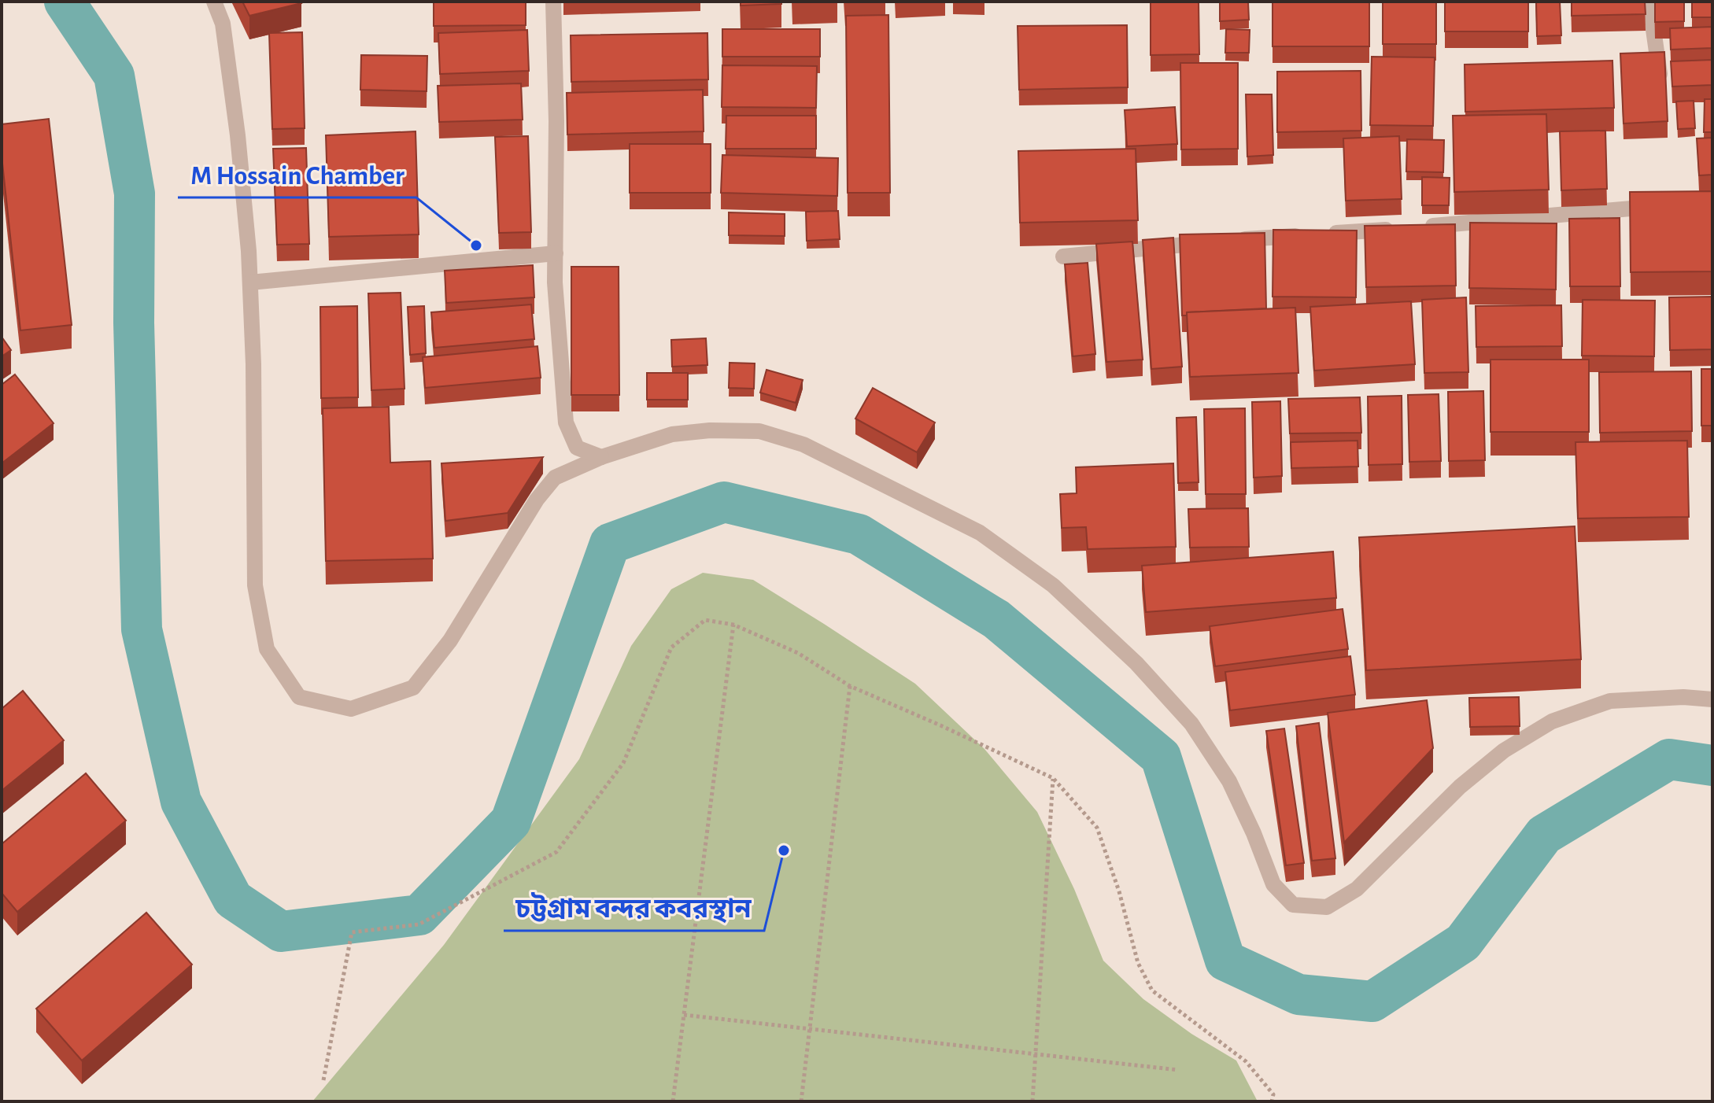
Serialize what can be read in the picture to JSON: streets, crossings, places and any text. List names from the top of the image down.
{
  "places": ["M Hossain Chamber", "চট্টগ্রাম বন্দর কবরস্থান"]
}
